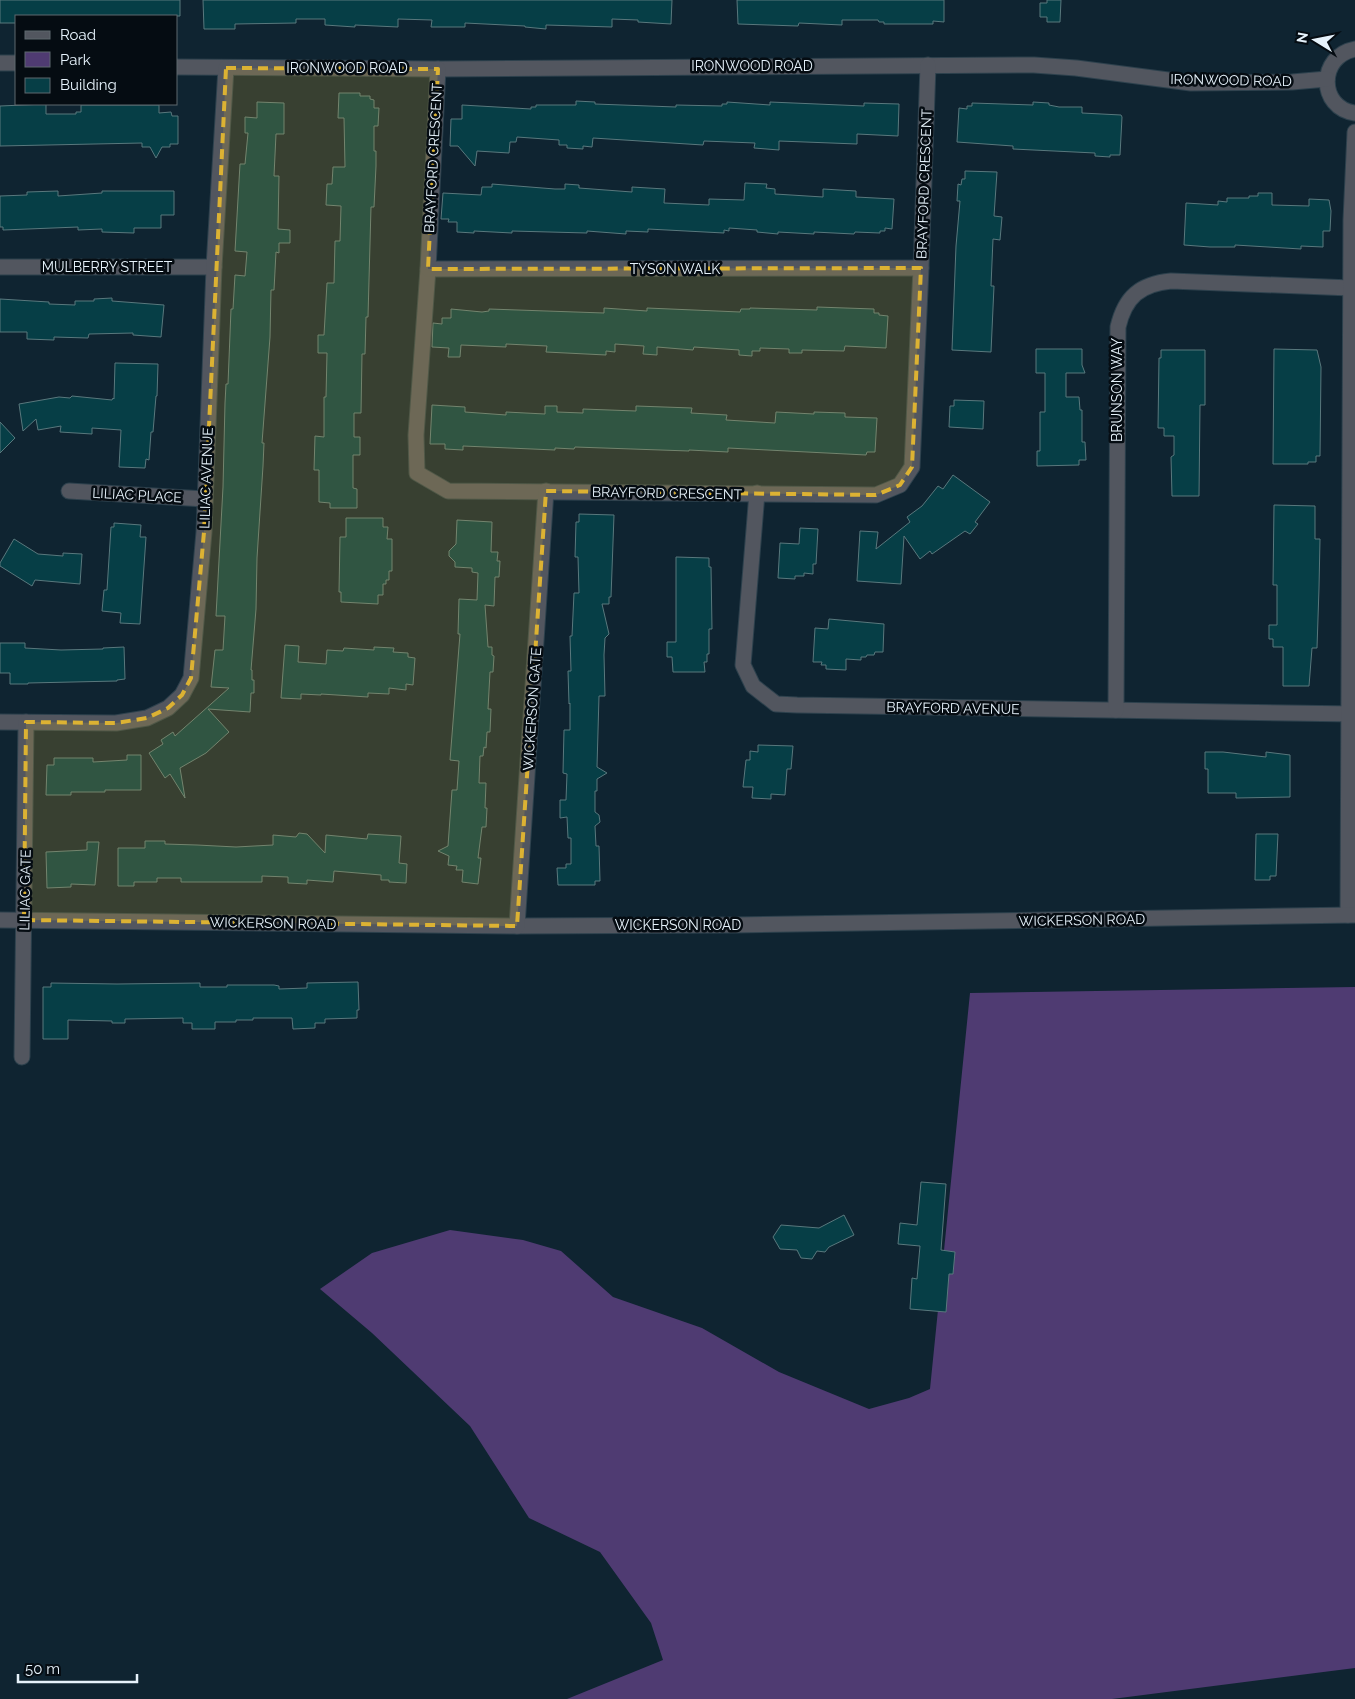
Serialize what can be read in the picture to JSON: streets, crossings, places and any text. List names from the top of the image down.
{
  "streets": {
    "street": [
      "IRONWOOD ROAD",
      "BRAYFORD CRESCENT",
      "MULBERRY STREET",
      "TYSON WALK",
      "BRUNSON WAY",
      "LILIAC AVENUE",
      "LILIAC PLACE",
      "BRAYFORD AVENUE",
      "WICKERSON GATE",
      "LILIAC GATE",
      "WICKERSON ROAD"
    ]
  },
  "crossings": [
    ["IRONWOOD ROAD", "BRAYFORD CRESCENT"],
    ["IRONWOOD ROAD", "LILIAC AVENUE"],
    ["BRAYFORD CRESCENT", "TYSON WALK"],
    ["BRAYFORD CRESCENT", "BRAYFORD AVENUE"],
    ["BRAYFORD CRESCENT", "WICKERSON GATE"],
    ["MULBERRY STREET", "LILIAC AVENUE"],
    ["BRUNSON WAY", "BRAYFORD AVENUE"],
    ["LILIAC AVENUE", "LILIAC PLACE"],
    ["LILIAC AVENUE", "LILIAC GATE"],
    ["WICKERSON GATE", "WICKERSON ROAD"],
    ["LILIAC GATE", "WICKERSON ROAD"]
  ],
  "legend": ["Road", "Park", "Building"],
  "scale_bar": "50 m",
  "north": "left"
}
